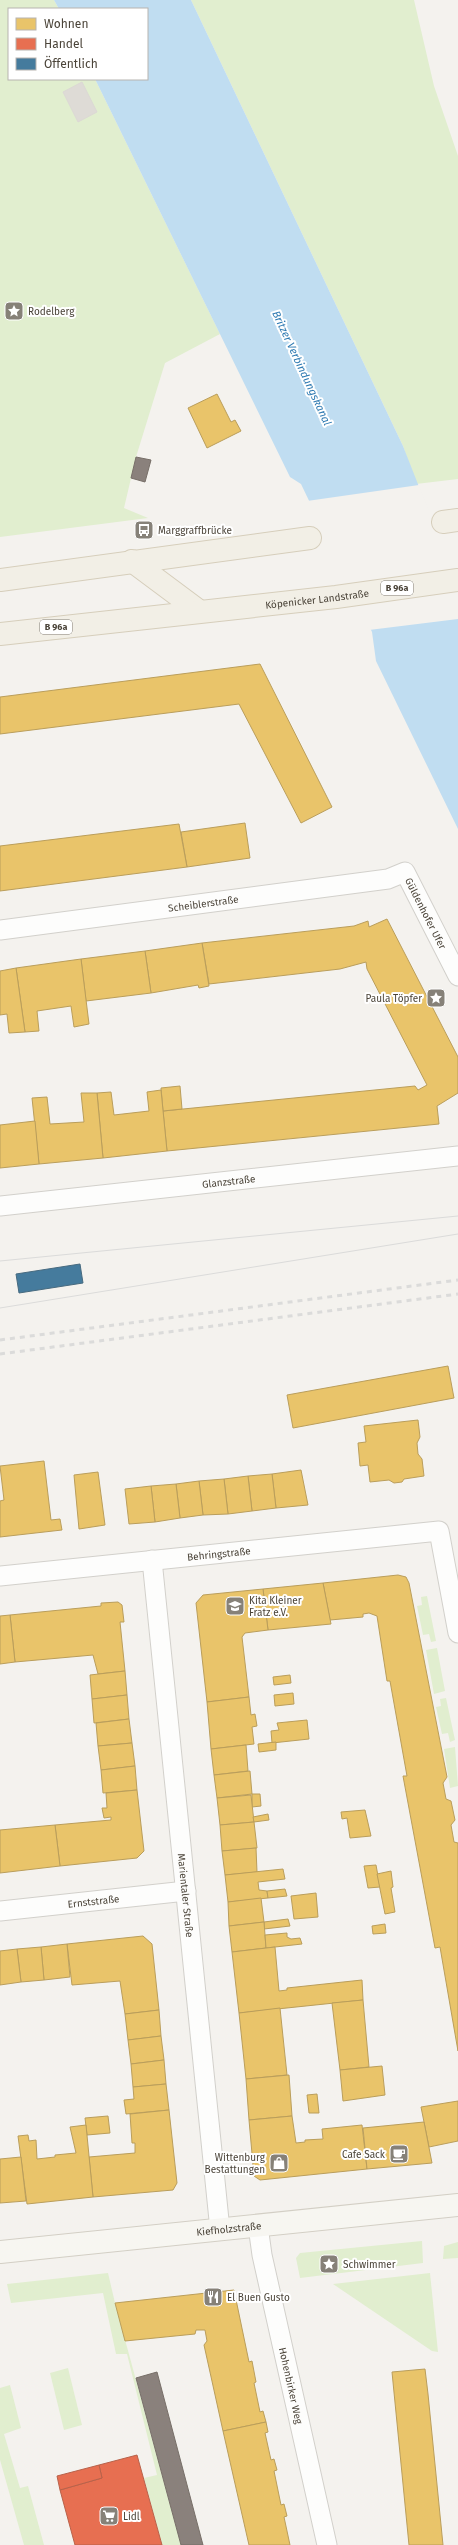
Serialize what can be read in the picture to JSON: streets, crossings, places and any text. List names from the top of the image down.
{
  "streets": {
    "main road": ["B 96a", "Köpenicker Landstraße"],
    "street": [
      "Scheiblerstraße",
      "Güldenhofer Ufer",
      "Glanzstraße",
      "Behringstraße",
      "Marientaler Straße",
      "Ernststraße",
      "Kiefholzstraße",
      "Hohenbirker Weg"
    ]
  },
  "crossings": [
    ["Scheiblerstraße", "Güldenhofer Ufer"],
    ["Behringstraße", "Marientaler Straße"],
    ["Marientaler Straße", "Ernststraße"],
    ["Marientaler Straße", "Kiefholzstraße"],
    ["Kiefholzstraße", "Hohenbirker Weg"]
  ],
  "water": ["Britzer Verbindungskanal"],
  "places": {
    "place": ["Rodelberg", "Paula Töpfer", "Schwimmer"],
    "bus stop": ["Marggraffbrücke"],
    "school or university": ["Kita Kleiner Fratz e.V."],
    "cafe": ["Cafe Sack"],
    "shop": ["Wittenburg Bestattungen"],
    "restaurant": ["El Buen Gusto"],
    "supermarket": ["Lidl"]
  },
  "legend": ["Wohnen", "Handel", "Öffentlich"]
}
